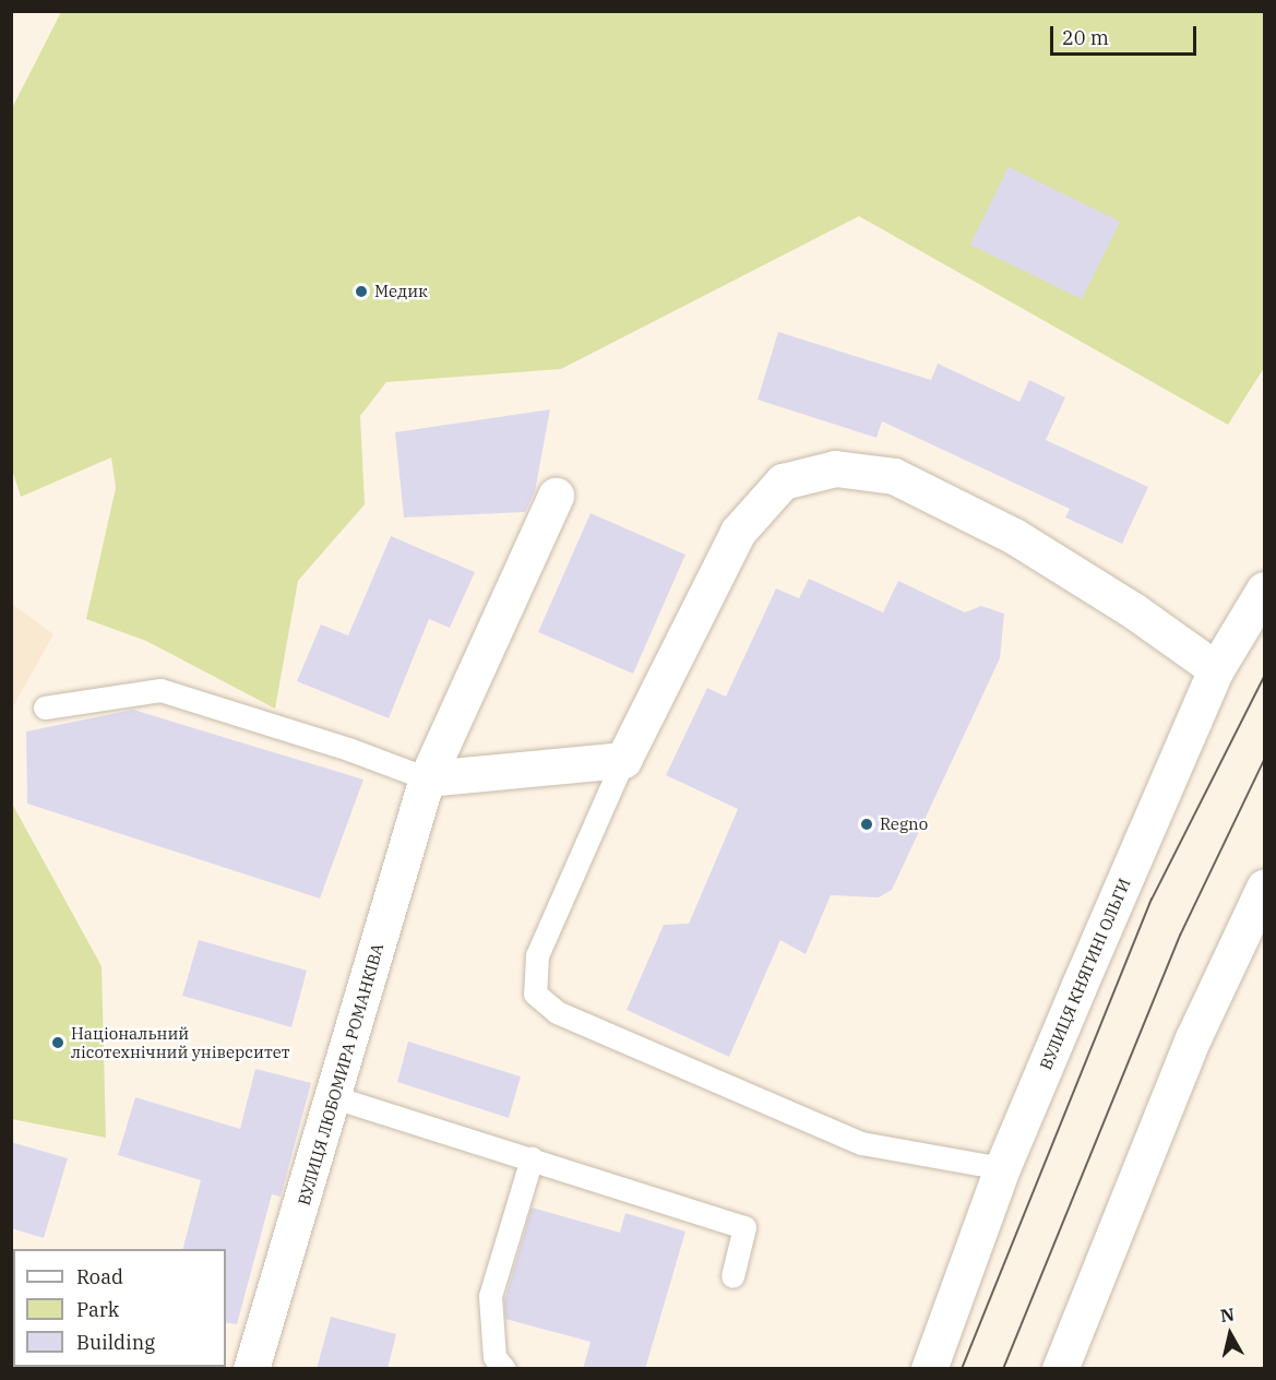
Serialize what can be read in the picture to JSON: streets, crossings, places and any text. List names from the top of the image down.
{
  "streets": {
    "street": ["ВУЛИЦЯ КНЯГИНІ ОЛЬГИ", "ВУЛИЦЯ ЛЮБОМИРА РОМАНКІВА"]
  },
  "places": ["Медик", "Regno", "Національний лісотехнічний університет"],
  "legend": ["Road", "Park", "Building"],
  "scale_bar": "20 m",
  "north": "top"
}
